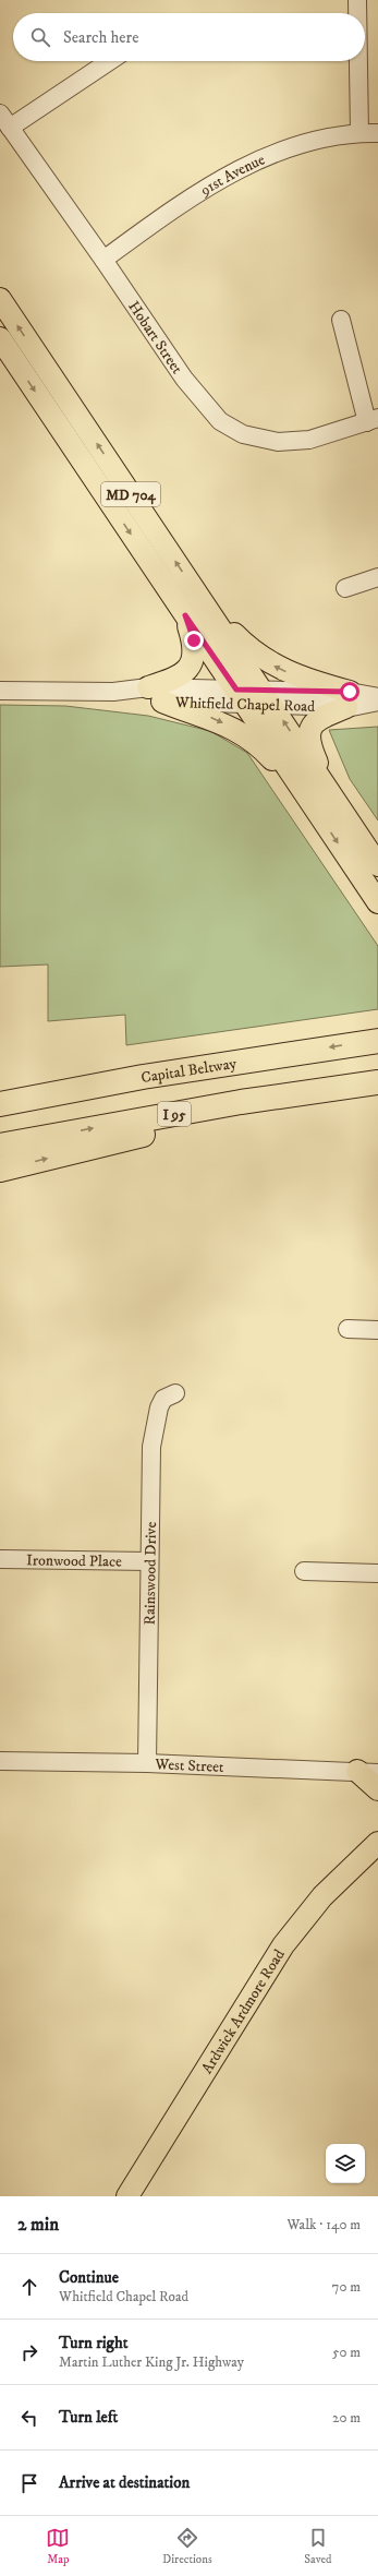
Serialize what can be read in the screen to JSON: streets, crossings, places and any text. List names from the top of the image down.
{
  "streets": {
    "highway": ["Capital Beltway", "I 95"],
    "main road": ["MD 704", "Ardwick Ardmore Road"],
    "street": [
      "91st Avenue",
      "Hobart Street",
      "Whitfield Chapel Road",
      "Ironwood Place",
      "Rainswood Drive",
      "West Street"
    ]
  },
  "crossings": [
    ["91st Avenue", "Hobart Street"],
    ["MD 704", "Whitfield Chapel Road"],
    ["Ironwood Place", "Rainswood Drive"],
    ["Rainswood Drive", "West Street"]
  ],
  "page": {
    "search": "Search here",
    "heading": ["2 min", "Walk · 140 m"],
    "list": [
      ["Continue", "Whitfield Chapel Road", "70 m"],
      ["Turn right", "Martin Luther King Jr. Highway", "50 m"],
      ["Turn left", "20 m"],
      "Arrive at destination"
    ],
    "nav": ["Map", "Directions", "Saved"]
  }
}
